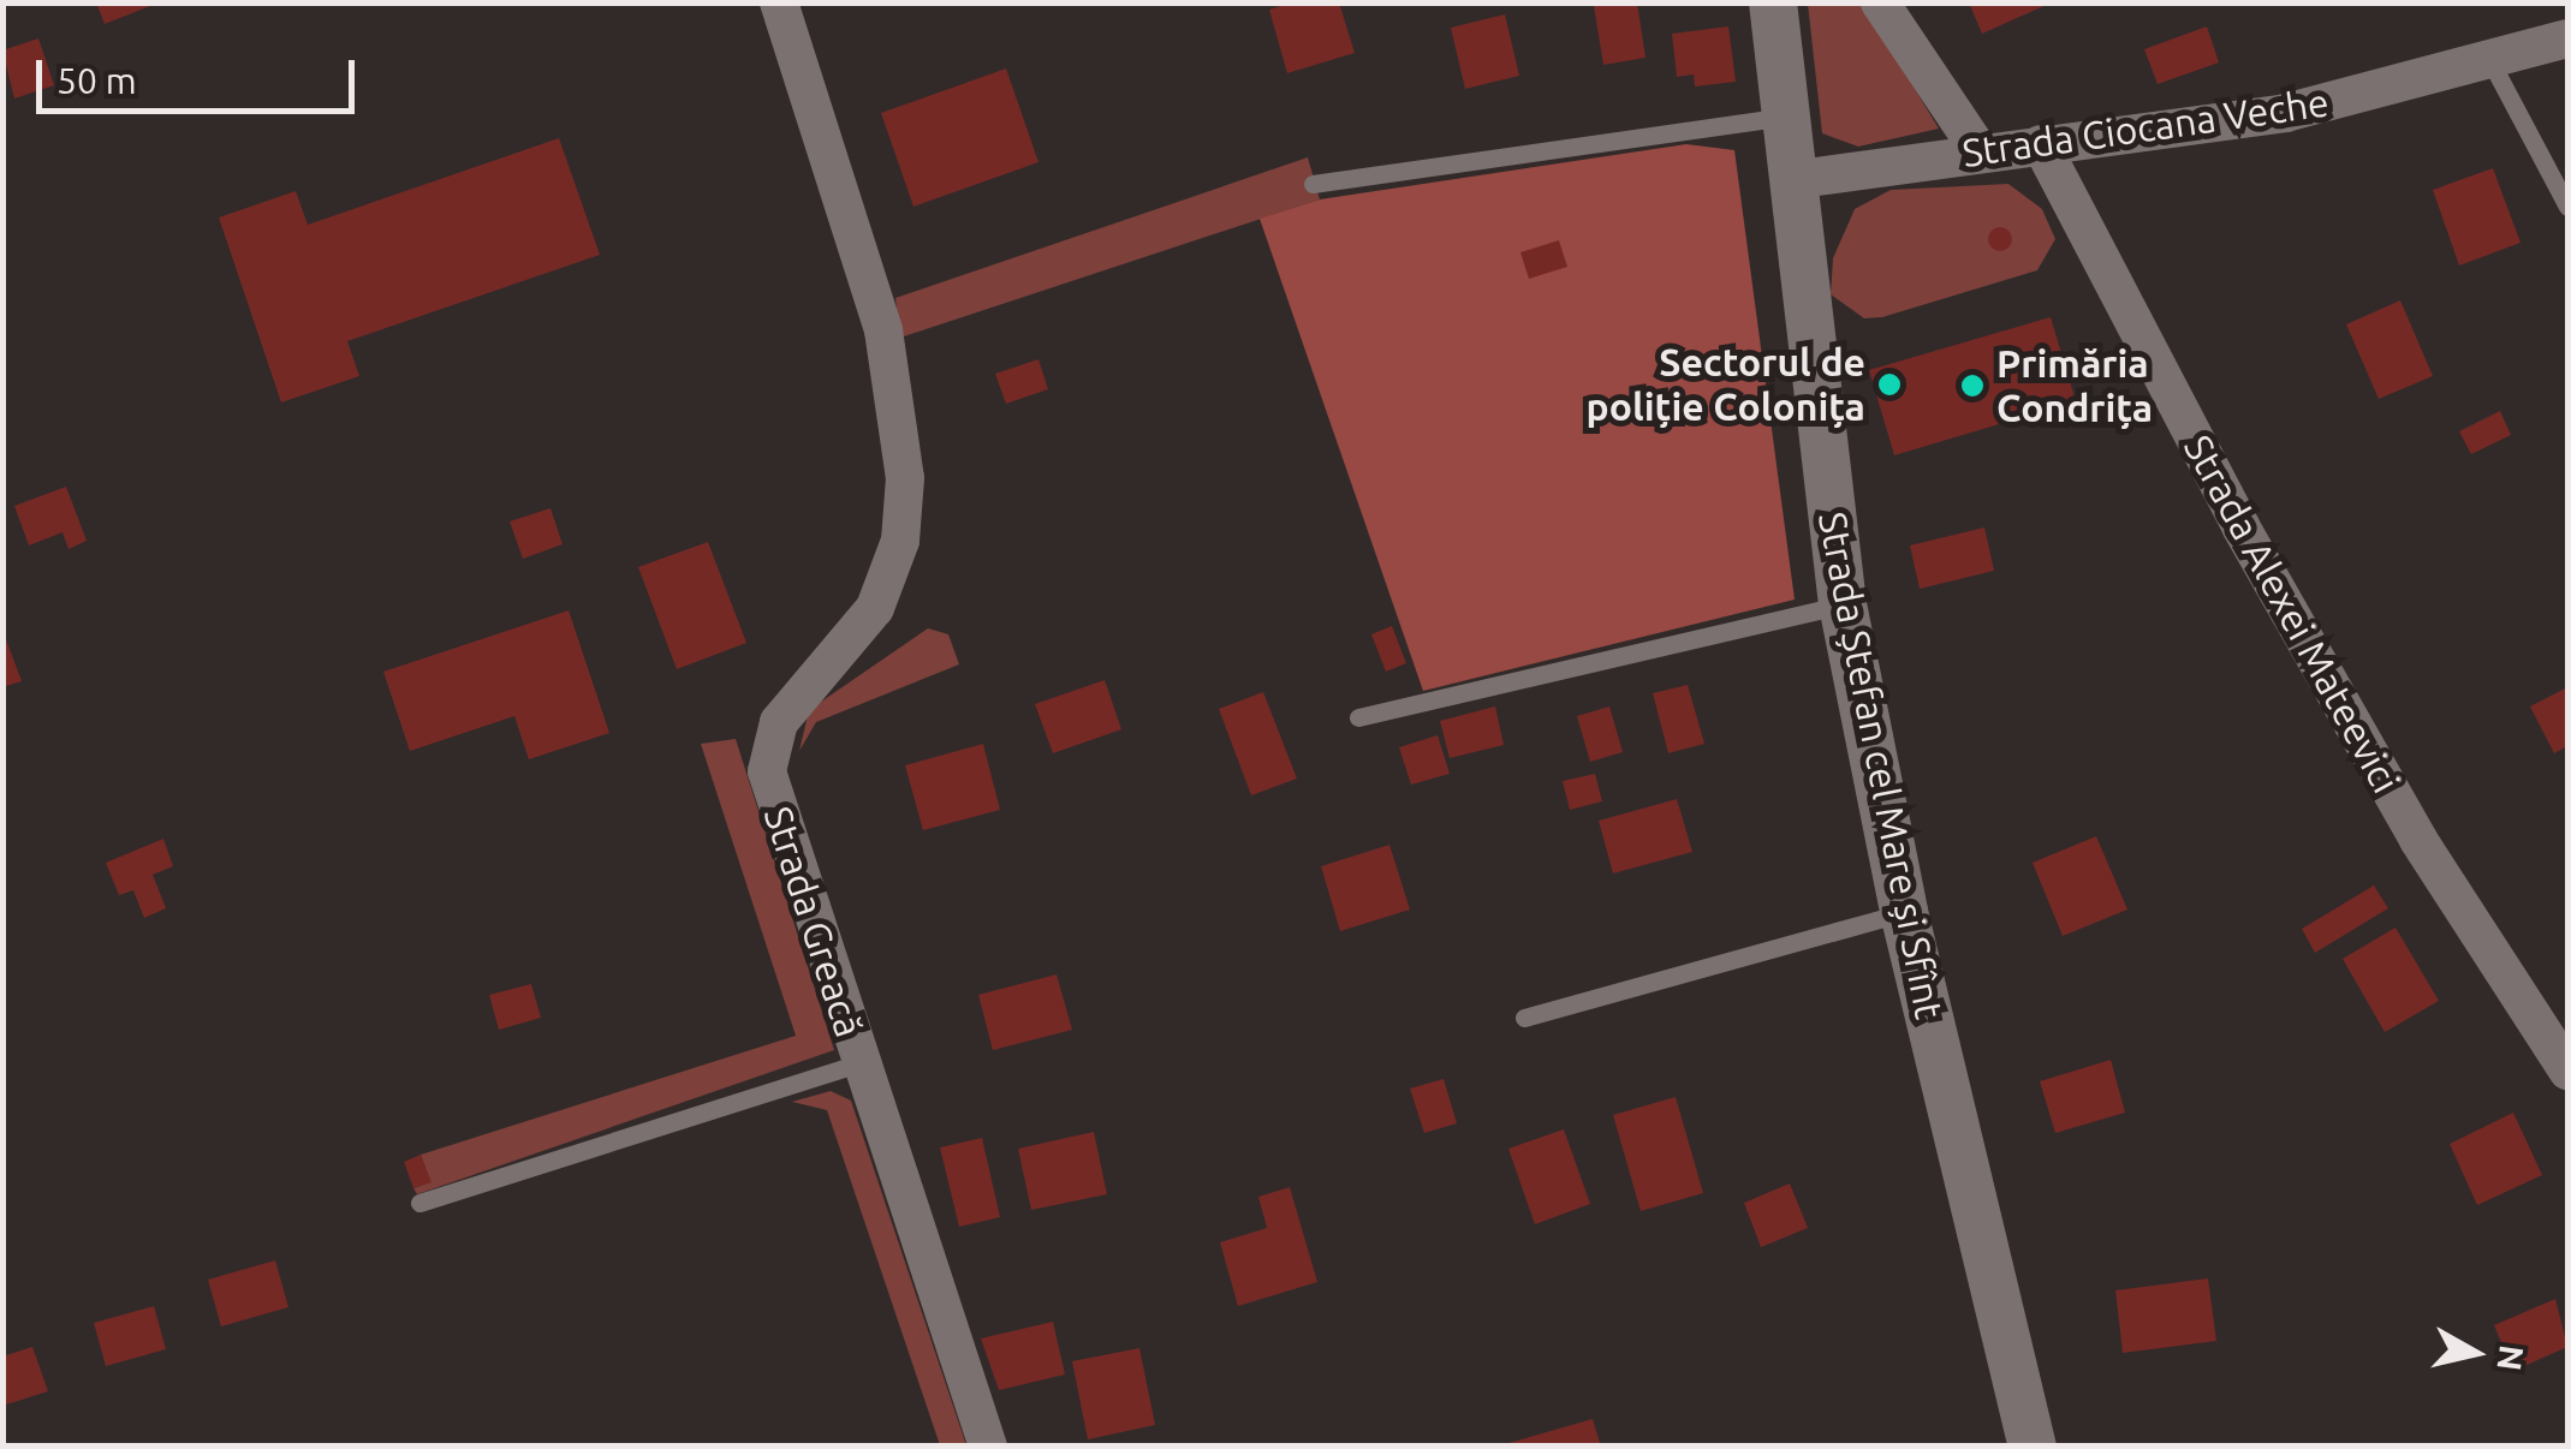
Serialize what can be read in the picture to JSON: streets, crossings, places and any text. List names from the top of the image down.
{
  "streets": {
    "street": [
      "Strada Ciocana Veche",
      "Strada Alexei Mateevici",
      "Strada Ștefan cel Mare și Sfînt",
      "Strada Greacă"
    ]
  },
  "crossings": [
    ["Strada Ciocana Veche", "Strada Alexei Mateevici"],
    ["Strada Ciocana Veche", "Strada Ștefan cel Mare și Sfînt"]
  ],
  "places": ["Sectorul de poliție Colonița", "Primăria Condrița"],
  "scale_bar": "50 m",
  "north": "right"
}
